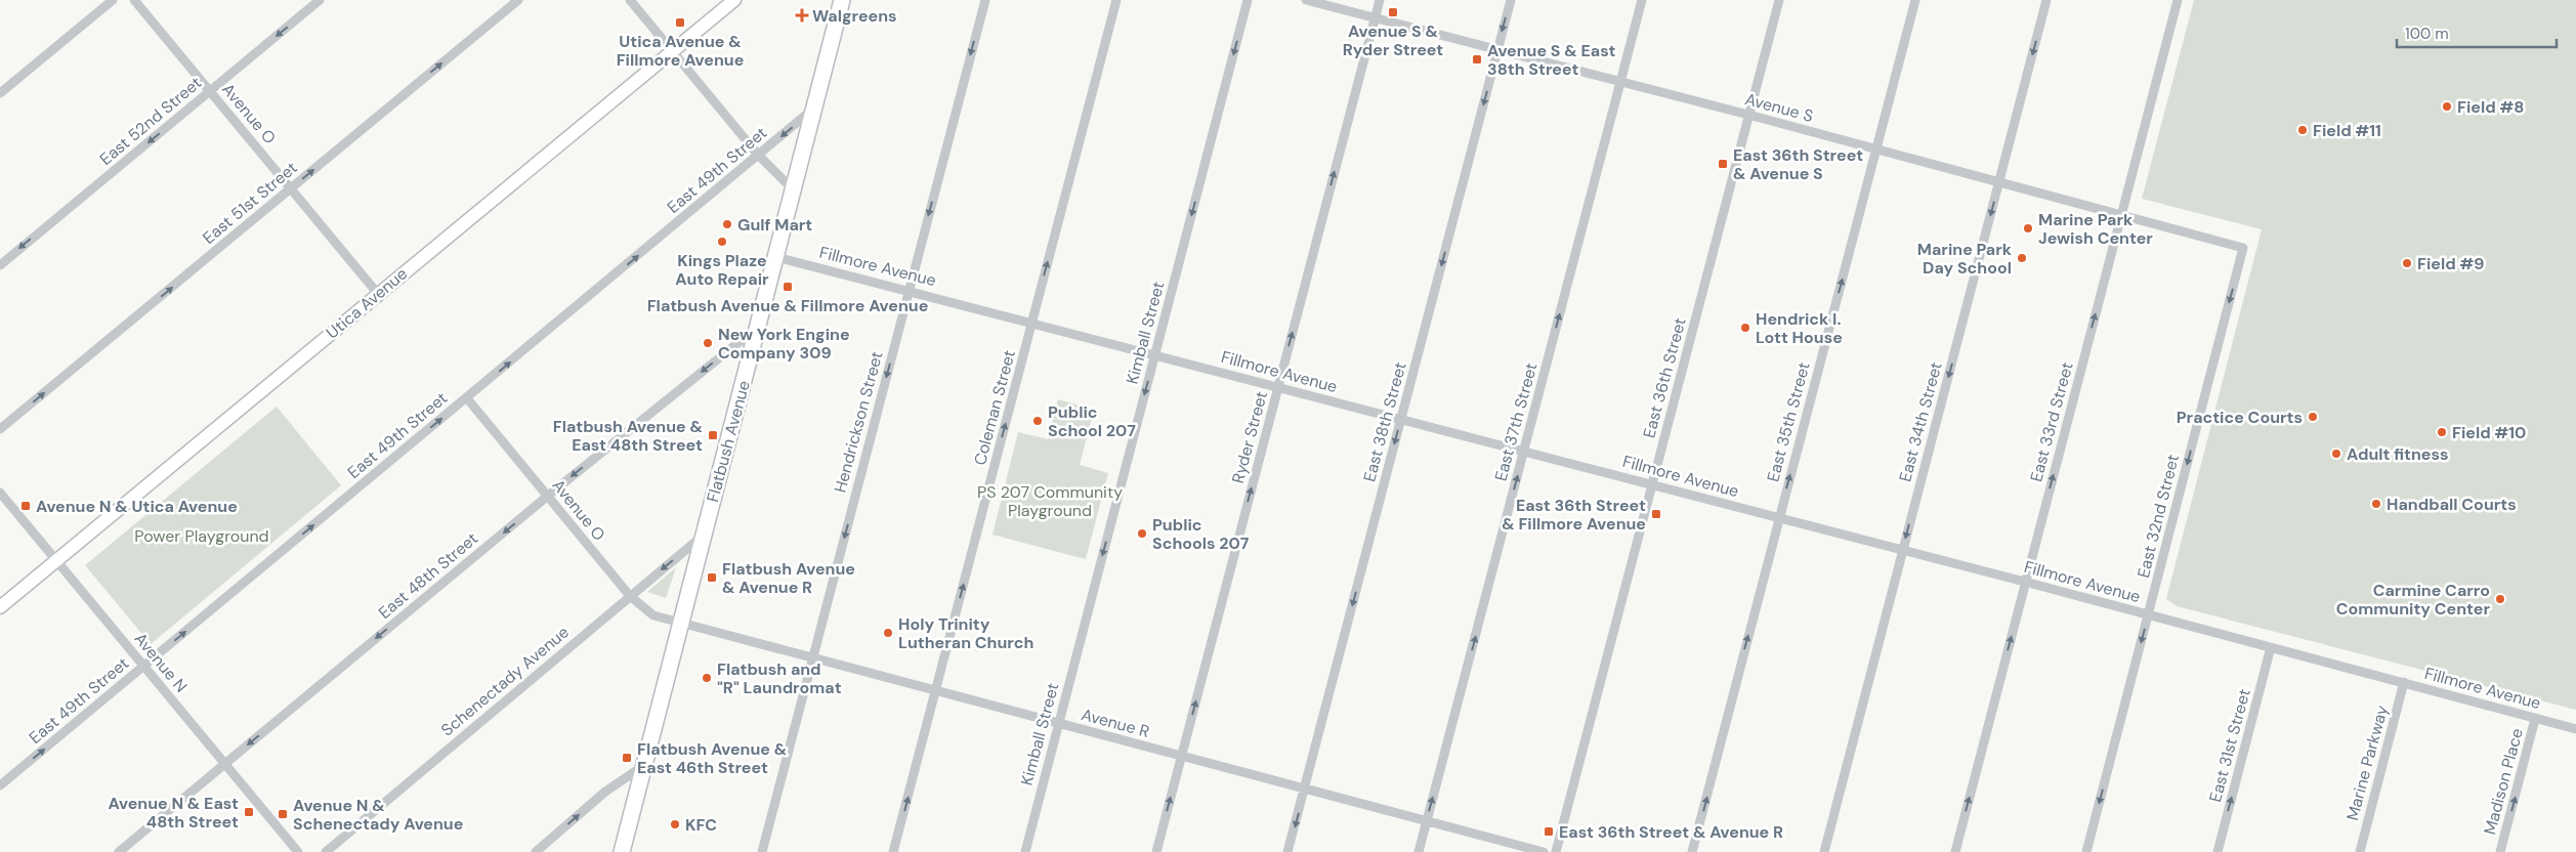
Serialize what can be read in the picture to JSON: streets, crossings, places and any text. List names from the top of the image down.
{
  "streets": {
    "main road": ["Utica Avenue", "Flatbush Avenue"],
    "street": [
      "Avenue S",
      "Avenue O",
      "East 52nd Street",
      "East 49th Street",
      "East 51st Street",
      "Fillmore Avenue",
      "Kimball Street",
      "East 36th Street",
      "Coleman Street",
      "Hendrickson Street",
      "East 38th Street",
      "East 37th Street",
      "East 35th Street",
      "East 34th Street",
      "East 33rd Street",
      "Ryder Street",
      "East 32nd Street",
      "East 48th Street",
      "Avenue N",
      "Schenectady Avenue",
      "Avenue R",
      "East 31st Street",
      "Marine Parkway",
      "Madison Place"
    ]
  },
  "crossings": [
    ["Avenue S", "East 36th Street"],
    ["Avenue S", "East 38th Street"],
    ["Avenue S", "East 37th Street"],
    ["Avenue S", "East 35th Street"],
    ["Avenue S", "East 34th Street"],
    ["Avenue S", "East 33rd Street"],
    ["Avenue S", "Ryder Street"],
    ["Avenue S", "East 32nd Street"],
    ["Avenue O", "East 52nd Street"],
    ["Avenue O", "East 49th Street"],
    ["Avenue O", "East 51st Street"],
    ["Avenue O", "Utica Avenue"],
    ["Avenue O", "Flatbush Avenue"],
    ["Avenue O", "East 48th Street"],
    ["Avenue O", "Schenectady Avenue"],
    ["Avenue O", "Avenue R"],
    ["East 49th Street", "Flatbush Avenue"],
    ["East 49th Street", "Avenue N"],
    ["Fillmore Avenue", "Kimball Street"],
    ["Fillmore Avenue", "East 36th Street"],
    ["Fillmore Avenue", "Coleman Street"],
    ["Fillmore Avenue", "Hendrickson Street"],
    ["Fillmore Avenue", "East 38th Street"],
    ["Fillmore Avenue", "East 37th Street"],
    ["Fillmore Avenue", "East 35th Street"],
    ["Fillmore Avenue", "East 34th Street"],
    ["Fillmore Avenue", "East 33rd Street"],
    ["Fillmore Avenue", "Ryder Street"],
    ["Fillmore Avenue", "Flatbush Avenue"],
    ["Fillmore Avenue", "East 32nd Street"],
    ["Fillmore Avenue", "East 31st Street"],
    ["Fillmore Avenue", "Marine Parkway"],
    ["Fillmore Avenue", "Madison Place"],
    ["Utica Avenue", "Avenue N"],
    ["Kimball Street", "Avenue R"],
    ["Coleman Street", "Avenue R"],
    ["Hendrickson Street", "Avenue R"],
    ["East 38th Street", "Avenue R"],
    ["East 37th Street", "Avenue R"],
    ["Ryder Street", "Avenue R"],
    ["Flatbush Avenue", "East 48th Street"],
    ["Flatbush Avenue", "Schenectady Avenue"],
    ["Flatbush Avenue", "Avenue R"],
    ["East 48th Street", "Avenue N"]
  ],
  "one_way": [
    "East 52nd Street",
    "East 49th Street",
    "East 51st Street",
    "Kimball Street",
    "Coleman Street",
    "Hendrickson Street",
    "East 38th Street",
    "East 37th Street",
    "East 35th Street",
    "East 34th Street",
    "East 33rd Street",
    "Ryder Street",
    "East 32nd Street",
    "East 48th Street",
    "East 31st Street",
    "Madison Place"
  ],
  "parks": ["PS 207 Community Playground", "Power Playground"],
  "places": {
    "transit": [
      "Avenue S & Ryder Street",
      "Utica Avenue & Fillmore Avenue",
      "Avenue S & East 38th Street",
      "East 36th Street & Avenue S",
      "Flatbush Avenue & Fillmore Avenue",
      "Flatbush Avenue & East 48th Street",
      "Avenue N & Utica Avenue",
      "East 36th Street & Fillmore Avenue",
      "Flatbush Avenue & Avenue R",
      "Flatbush Avenue & East 46th Street",
      "Avenue N & East 48th Street",
      "Avenue N & Schenectady Avenue",
      "East 36th Street & Avenue R"
    ],
    "health": ["Walgreens"],
    "other": [
      "Field #8",
      "Field #11",
      "Gulf Mart",
      "Marine Park Jewish Center",
      "Kings Plaze Auto Repair",
      "Marine Park Day School",
      "Field #9",
      "Hendrick I. Lott House",
      "New York Engine Company 309",
      "Practice Courts",
      "Public School 207",
      "Field #10",
      "Adult fitness",
      "Handball Courts",
      "Public Schools 207",
      "Carmine Carro Community Center",
      "Holy Trinity Lutheran Church",
      "Flatbush and \"R\" Laundromat",
      "KFC"
    ]
  },
  "scale_bar": "100 m"
}
